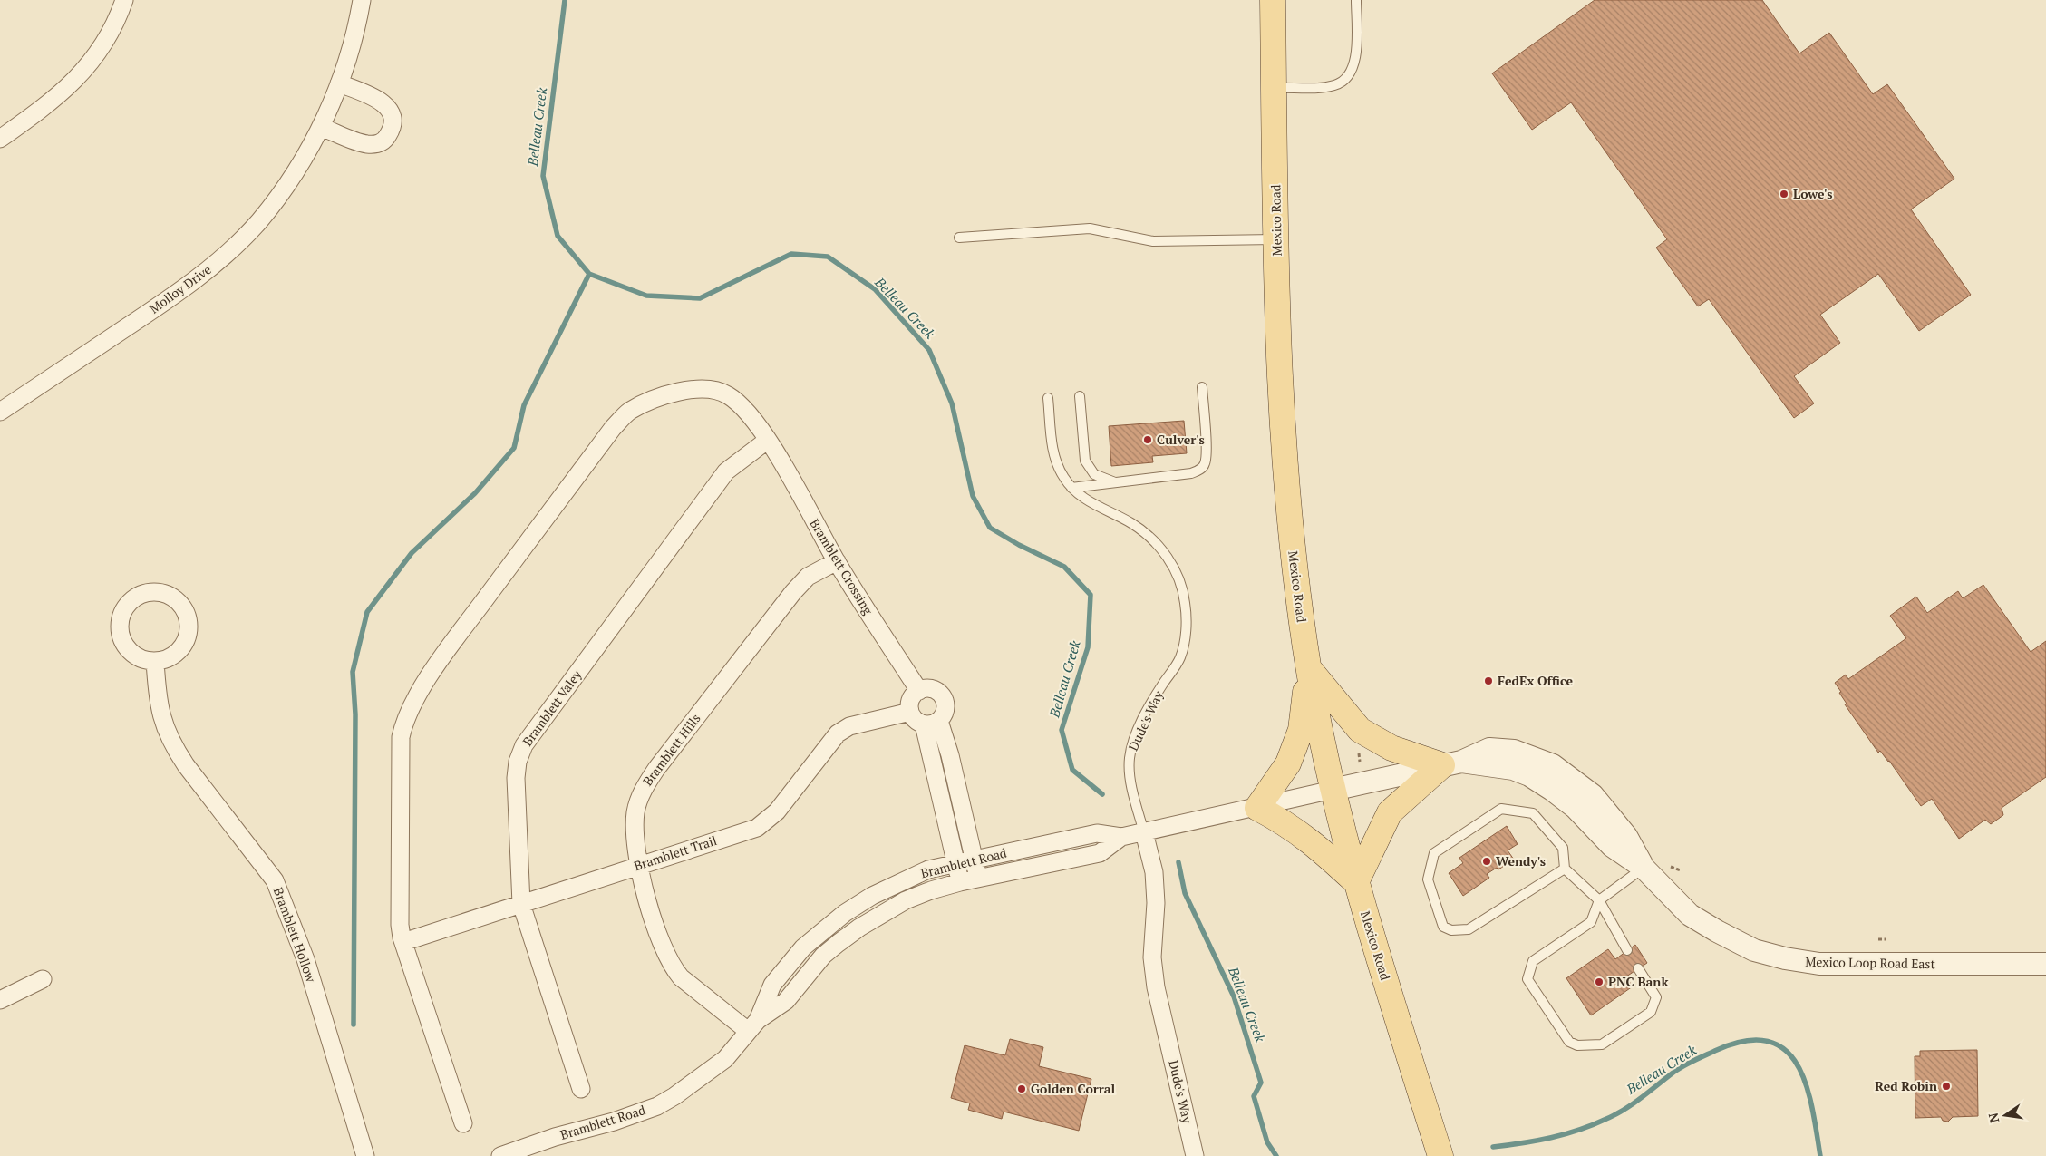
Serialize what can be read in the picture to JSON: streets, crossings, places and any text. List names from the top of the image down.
{
  "streets": {
    "main road": ["Mexico Road"],
    "street": [
      "Molloy Drive",
      "Bramblett Crossing",
      "Bramblett Valey",
      "Dude's Way",
      "Bramblett Hills",
      "Bramblett Trail",
      "Bramblett Road",
      "Bramblett Hollow",
      "Mexico Loop Road East"
    ]
  },
  "crossings": [
    ["Mexico Road", "Bramblett Road"],
    ["Mexico Road", "Mexico Loop Road East"],
    ["Bramblett Crossing", "Bramblett Valey"],
    ["Bramblett Crossing", "Bramblett Hills"],
    ["Bramblett Crossing", "Bramblett Trail"],
    ["Bramblett Valey", "Bramblett Trail"],
    ["Dude's Way", "Bramblett Road"],
    ["Bramblett Hills", "Bramblett Trail"],
    ["Bramblett Hills", "Bramblett Road"],
    ["Bramblett Road", "Mexico Loop Road East"]
  ],
  "water": ["Belleau Creek"],
  "places": [
    "Lowe's",
    "Culver's",
    "FedEx Office",
    "Wendy's",
    "PNC Bank",
    "Red Robin",
    "Golden Corral"
  ],
  "north": "left"
}
